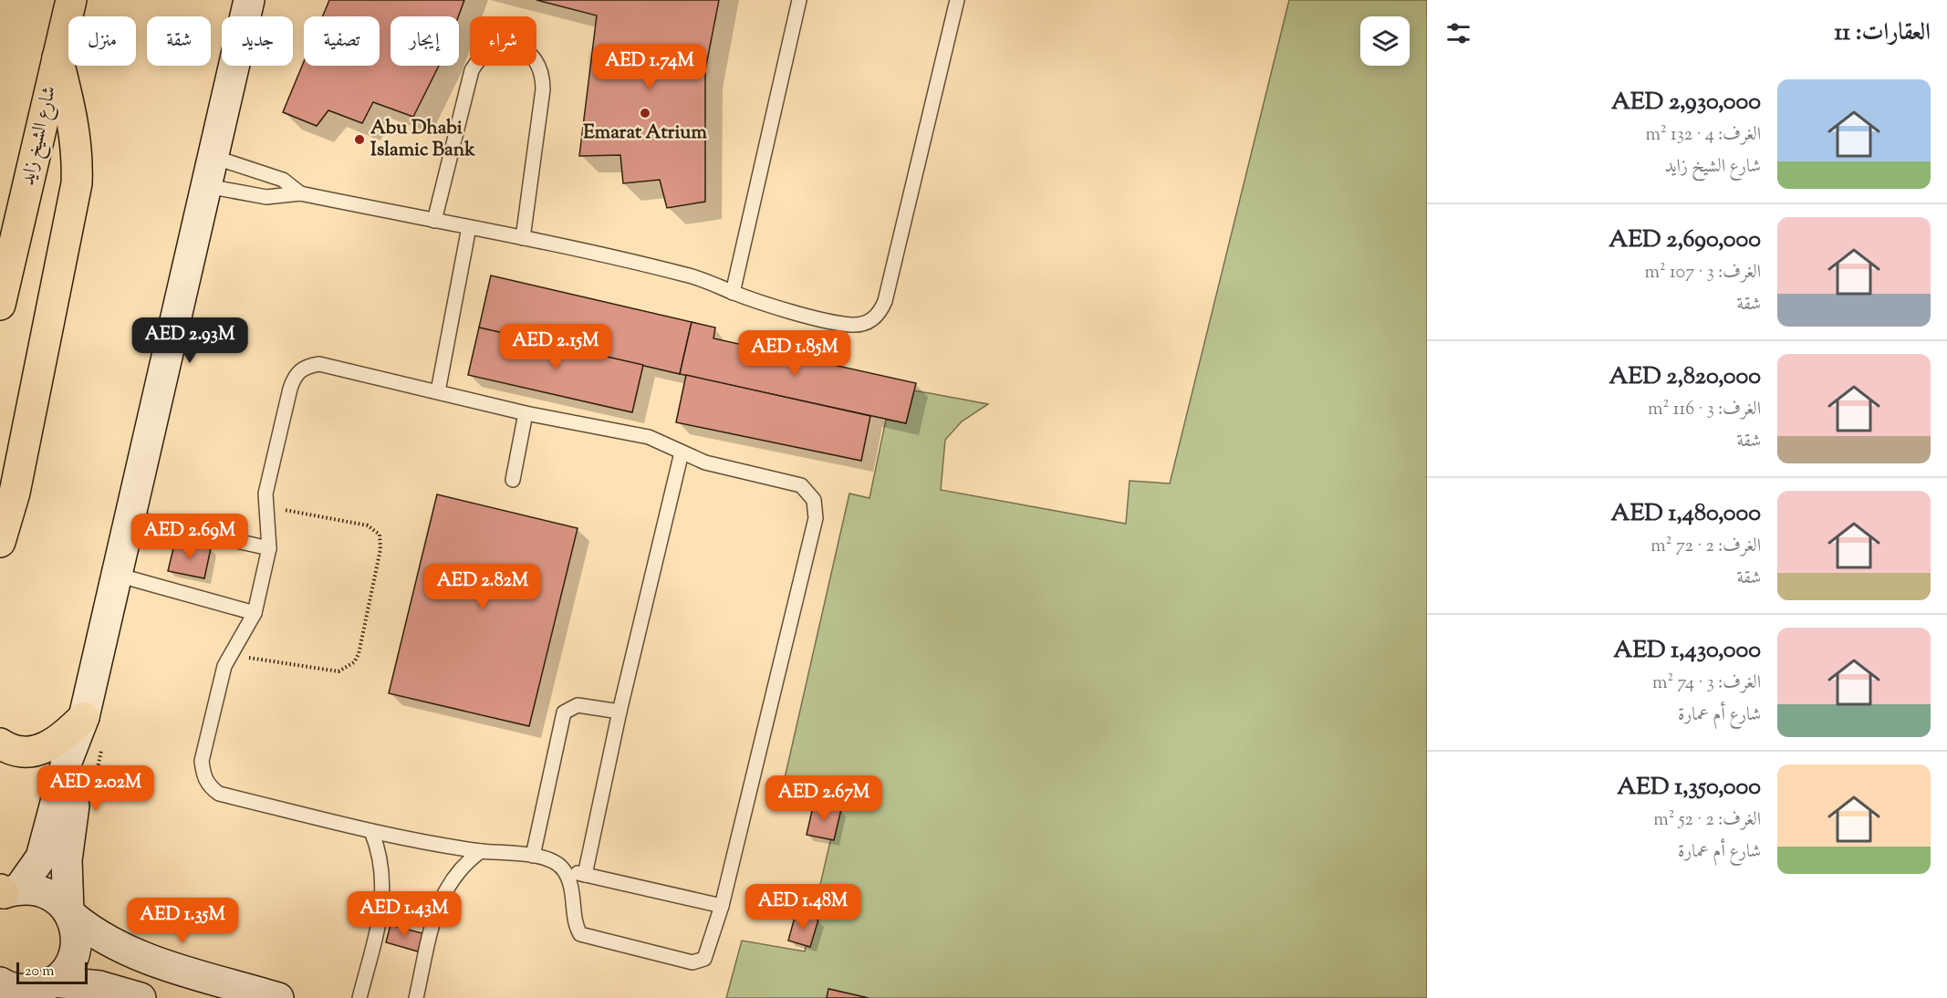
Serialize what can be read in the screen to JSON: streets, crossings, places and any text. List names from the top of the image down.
{
  "streets": {
    "highway": ["شارع الشيخ زايد"]
  },
  "places": ["Emarat Atrium", "Abu Dhabi Islamic Bank"],
  "scale_bar": "20 m",
  "page": {
    "heading": "العقارات: 11",
    "chip": [
      "شراء",
      "إيجار",
      "تصفية",
      "جديد",
      "شقة",
      "منزل"
    ],
    "price": [
      "AED 1.74M",
      "AED 2.93M",
      "AED 2.15M",
      "AED 1.85M",
      "AED 2.69M",
      "AED 2.82M",
      "AED 2.02M",
      "AED 2.67M",
      "AED 1.48M",
      "AED 1.43M",
      "AED 1.35M"
    ],
    "list": [
      {
        "name": "AED 2,930,000",
        "note": "الغرف: 4 · 132 m² · شارع الشيخ زايد"
      },
      {
        "name": "AED 2,690,000",
        "note": "الغرف: 3 · 107 m² · شقة"
      },
      {
        "name": "AED 2,820,000",
        "note": "الغرف: 3 · 116 m² · شقة"
      },
      {
        "name": "AED 1,480,000",
        "note": "الغرف: 2 · 72 m² · شقة"
      },
      {
        "name": "AED 1,430,000",
        "note": "الغرف: 3 · 74 m² · شارع أم عمارة"
      },
      {
        "name": "AED 1,350,000",
        "note": "الغرف: 2 · 52 m² · شارع أم عمارة"
      }
    ],
    "scale": "20 m"
  }
}
